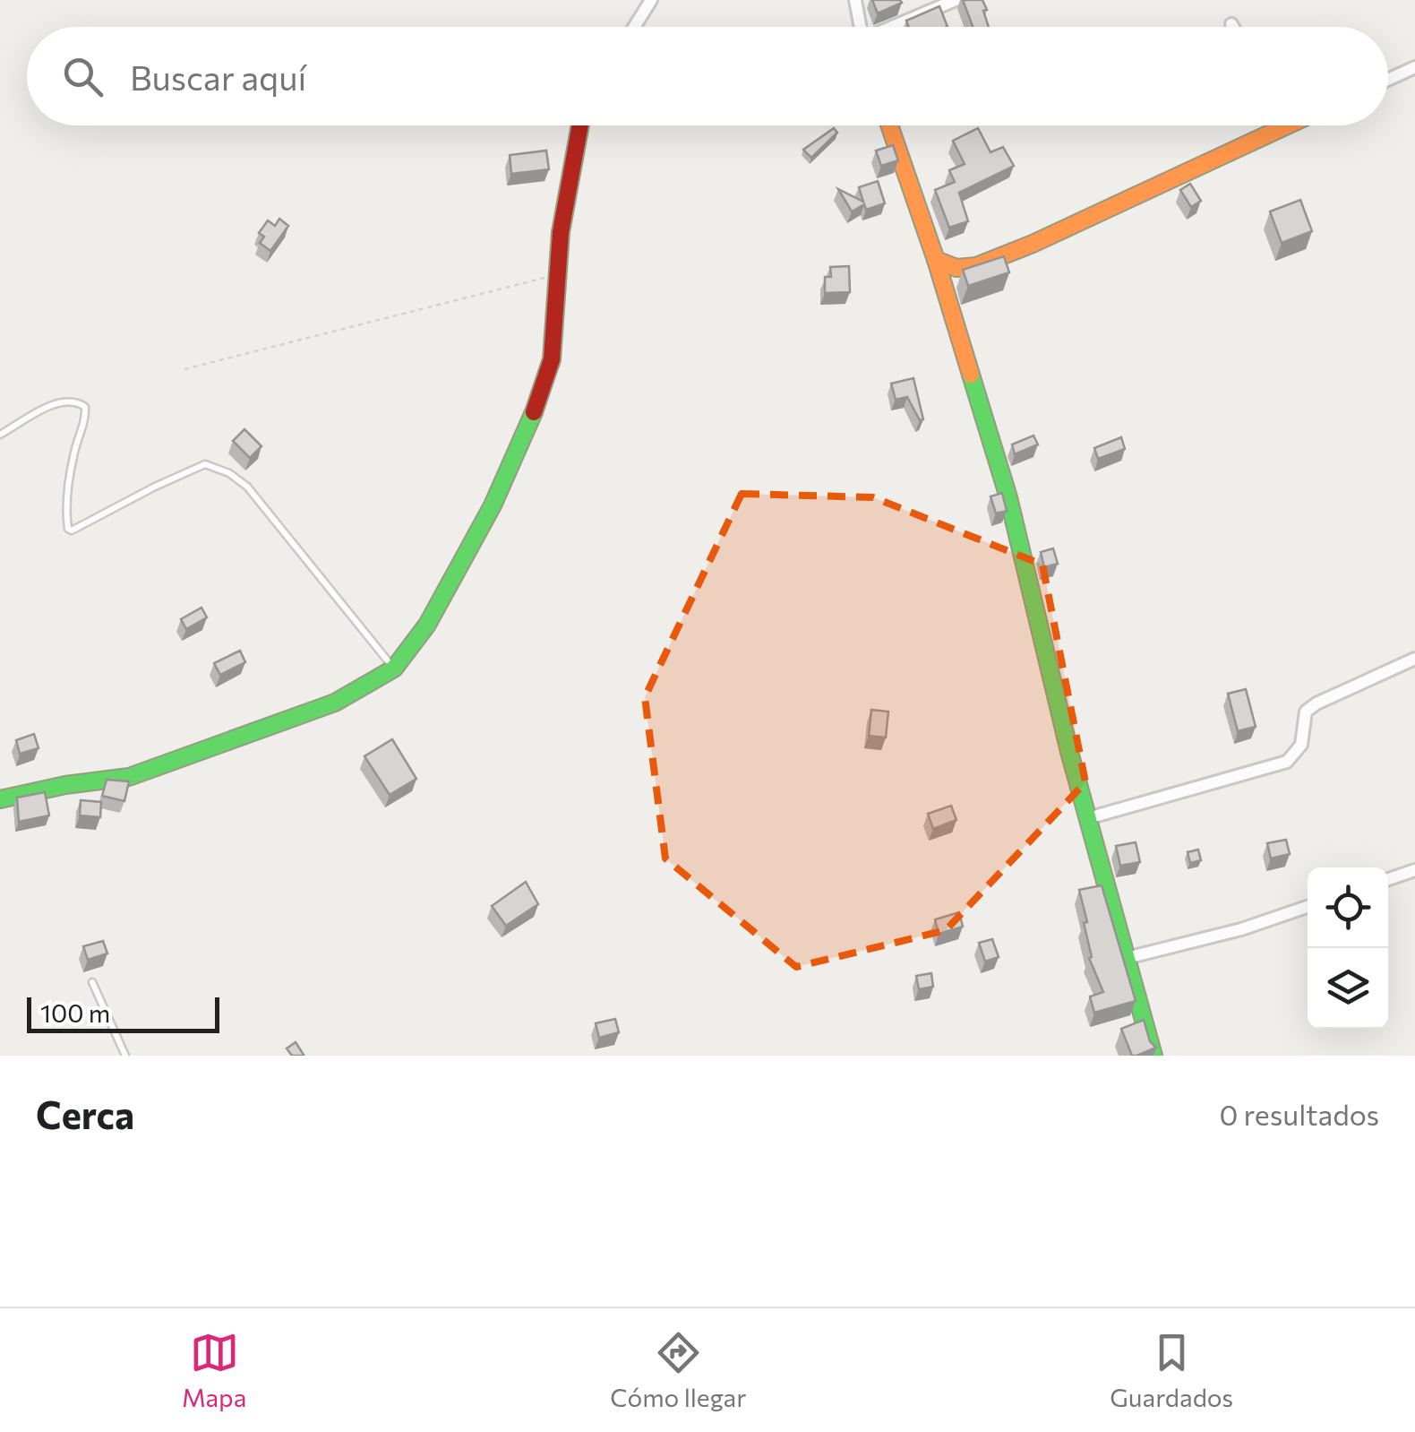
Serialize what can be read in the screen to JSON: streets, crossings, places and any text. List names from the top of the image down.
{
  "scale_bar": "100 m",
  "page": {
    "search": "Buscar aquí",
    "scale": "100 m",
    "heading": ["Cerca", "0 resultados"],
    "nav": ["Mapa", "Cómo llegar", "Guardados"]
  }
}
